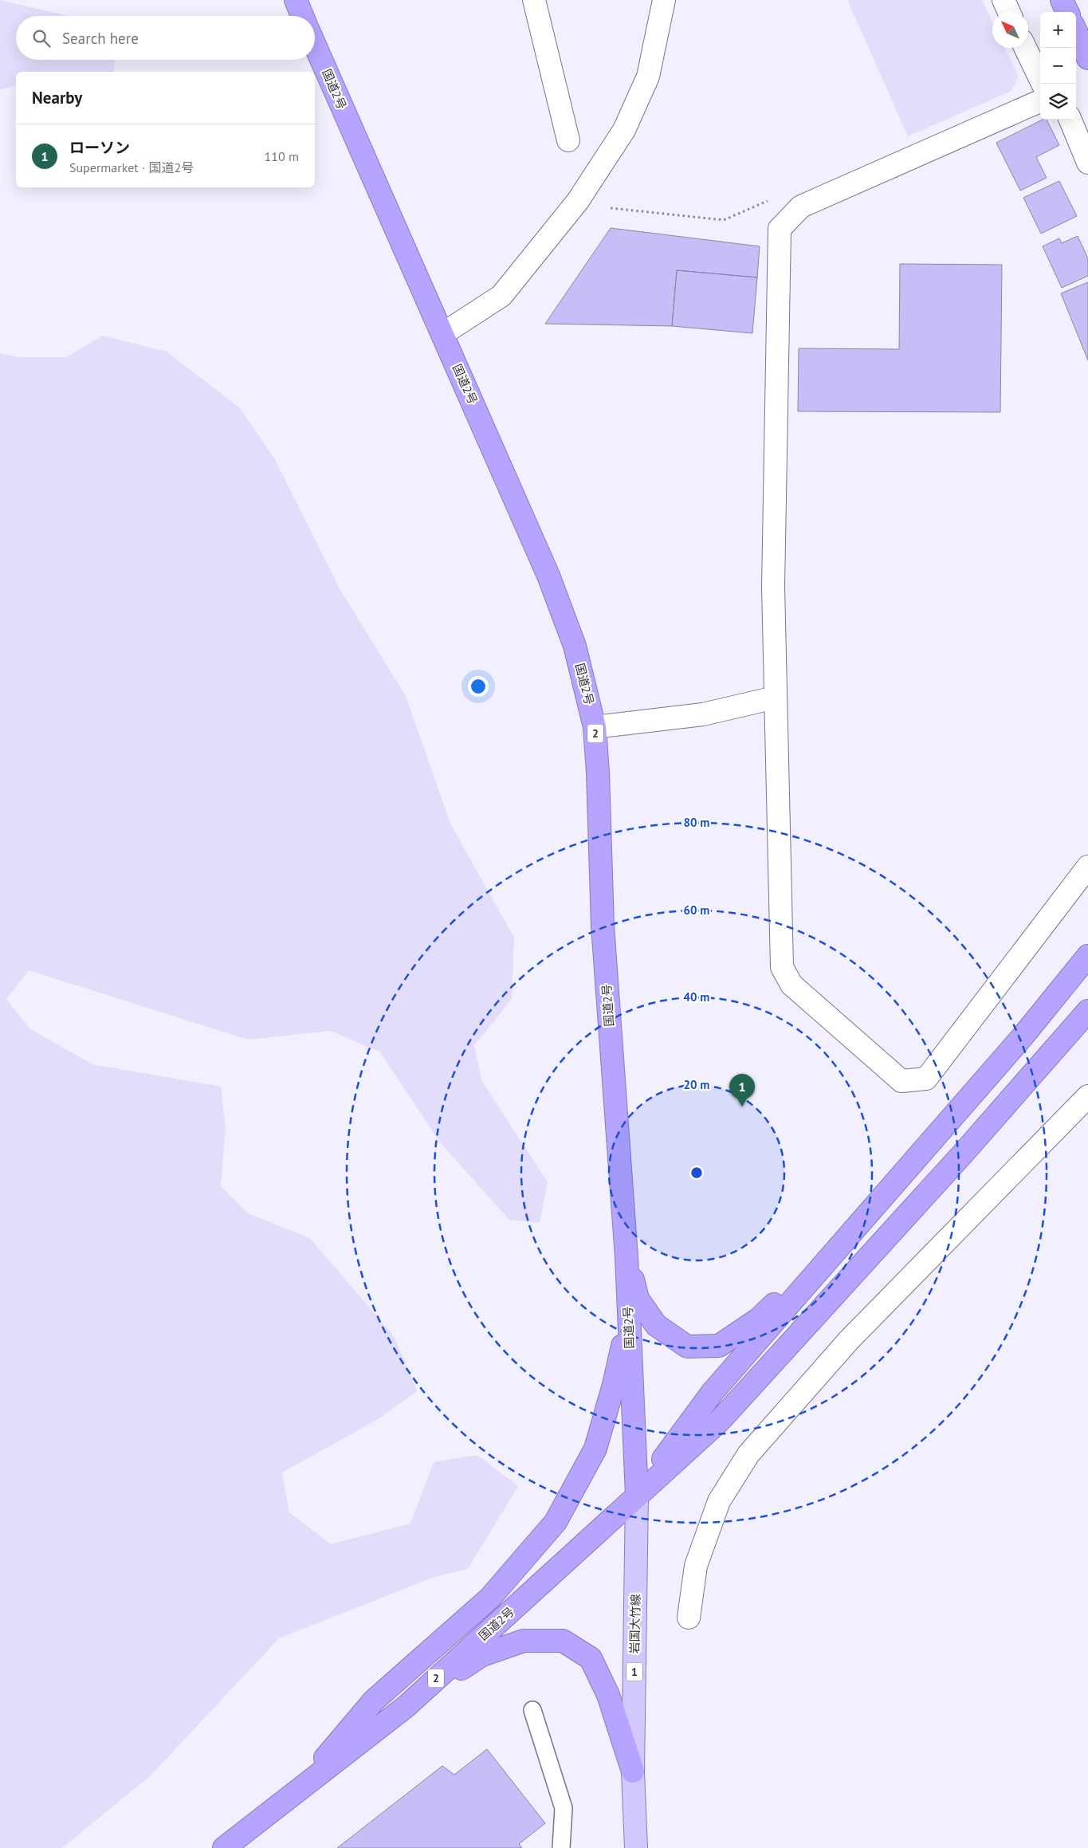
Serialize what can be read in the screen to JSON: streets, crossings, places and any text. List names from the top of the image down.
{
  "streets": {
    "highway": ["国道2号", "2"],
    "main road": ["岩国大竹線", "1"]
  },
  "crossings": [
    ["国道2号", "岩国大竹線"]
  ],
  "north": "top left",
  "page": {
    "map_buttons": ["+", "−"],
    "search": "Search here",
    "heading": "Nearby",
    "list": [
      {
        "mark": "1",
        "name": "ローソン",
        "note": "Supermarket · 国道2号",
        "value": "110 m"
      }
    ],
    "pins": "1"
  },
  "rings": [
    "80 m",
    "60 m",
    "40 m",
    "20 m"
  ]
}
